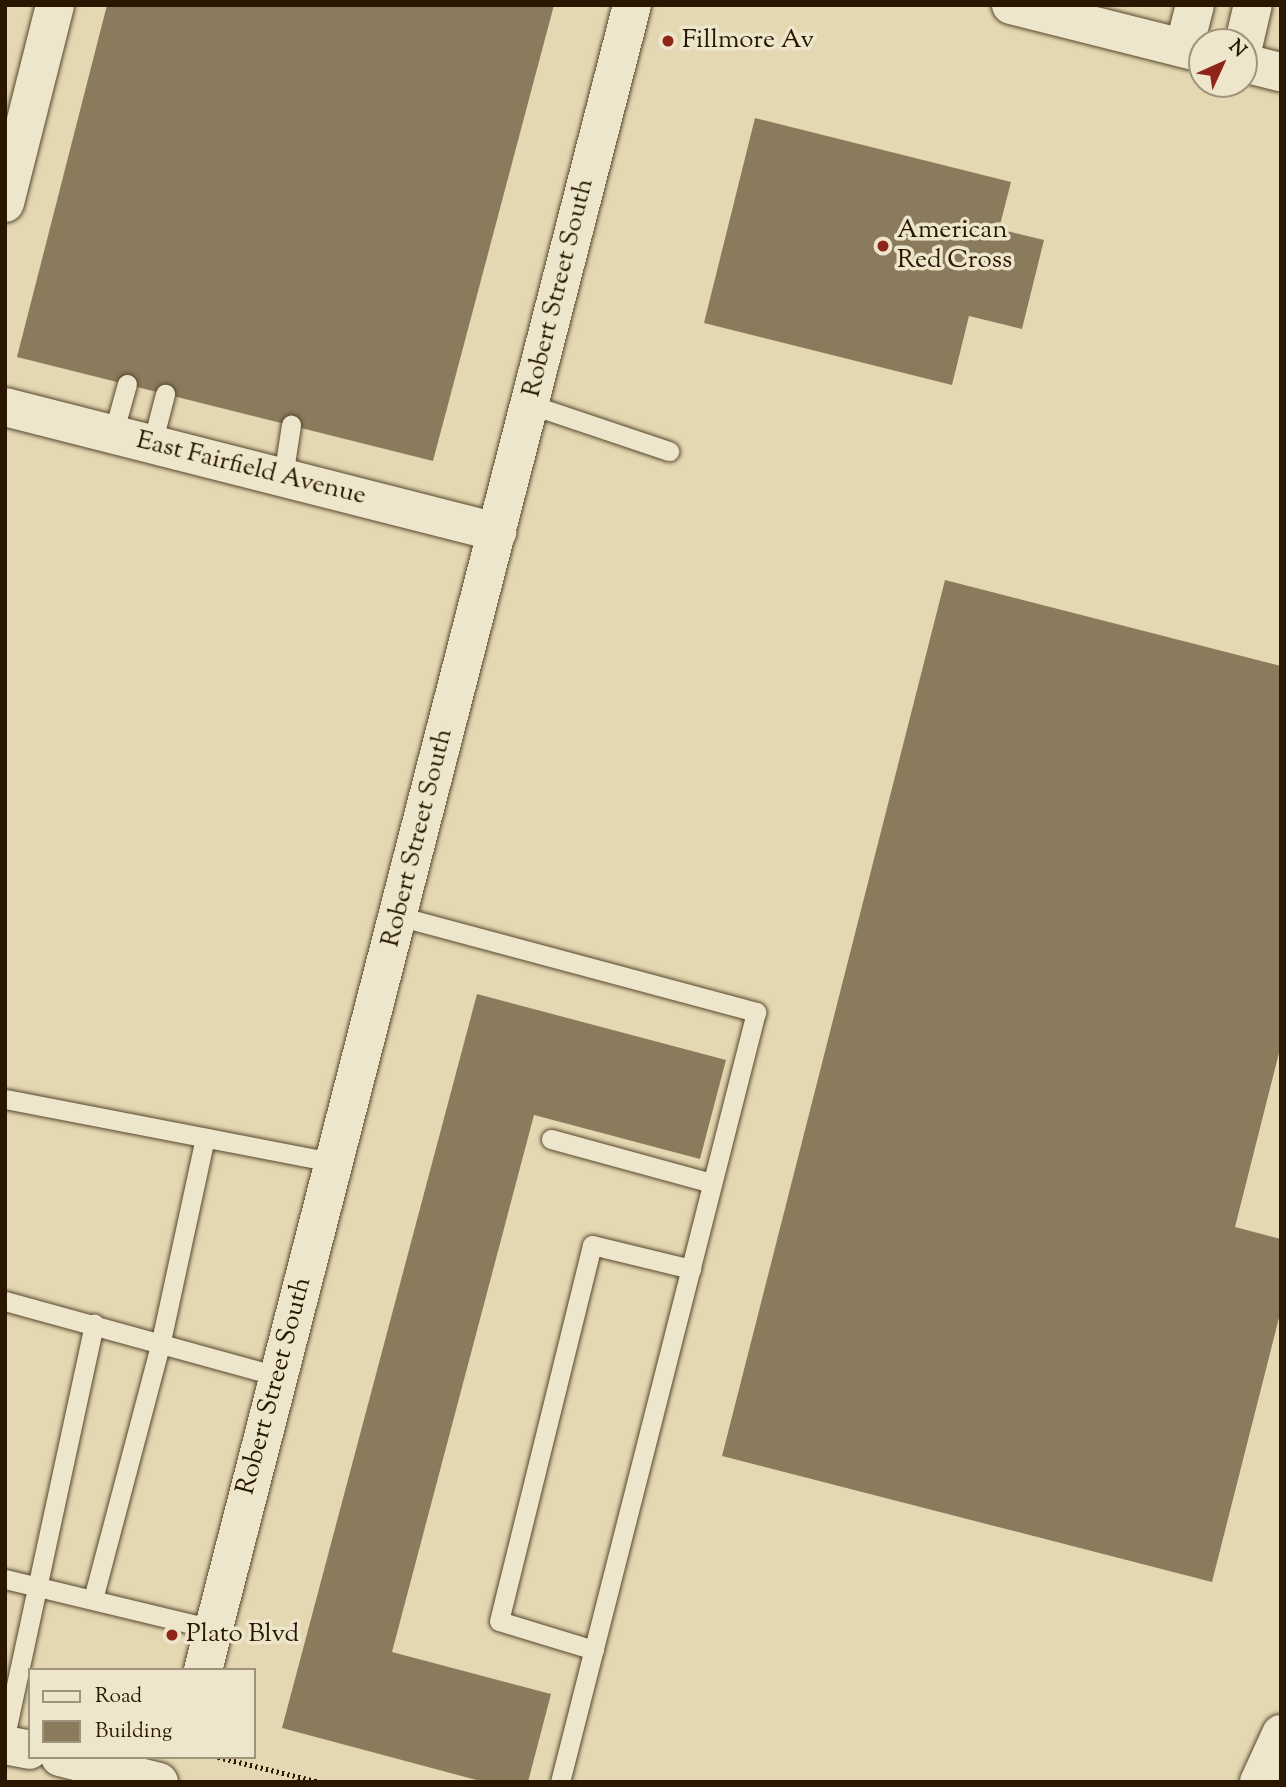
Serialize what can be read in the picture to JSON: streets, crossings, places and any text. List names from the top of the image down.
{
  "streets": {
    "main road": ["Robert Street South", "East Fairfield Avenue"]
  },
  "crossings": [
    ["Robert Street South", "East Fairfield Avenue"]
  ],
  "places": ["Fillmore Av", "American Red Cross", "Plato Blvd"],
  "legend": ["Road", "Building"],
  "north": "top right"
}
